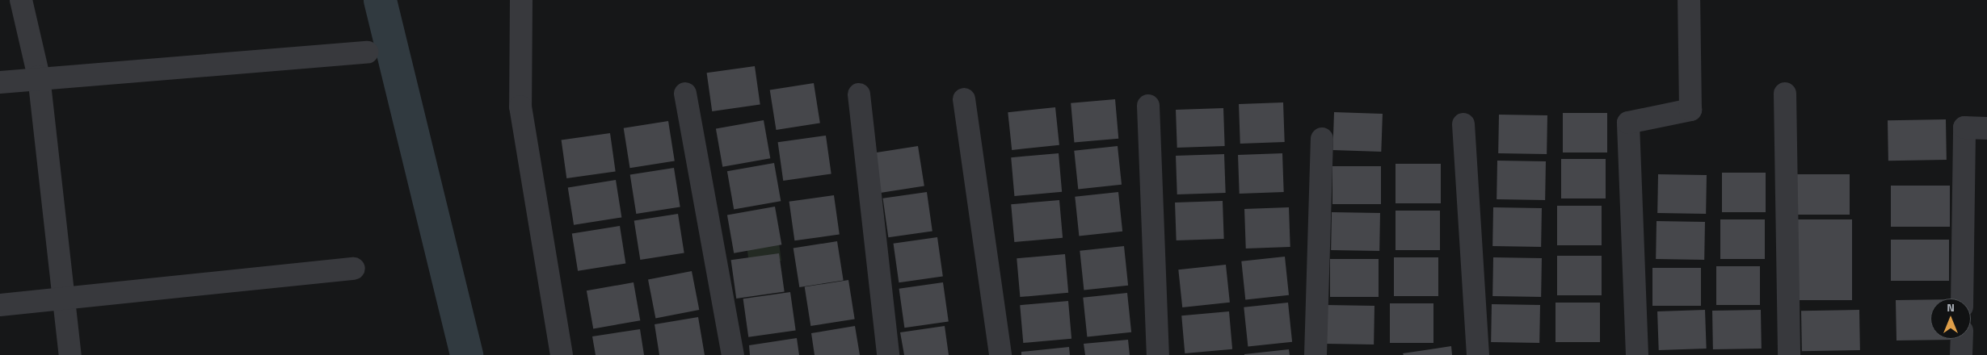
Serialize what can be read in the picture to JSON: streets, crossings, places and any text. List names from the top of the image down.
{
  "north": "top"
}
